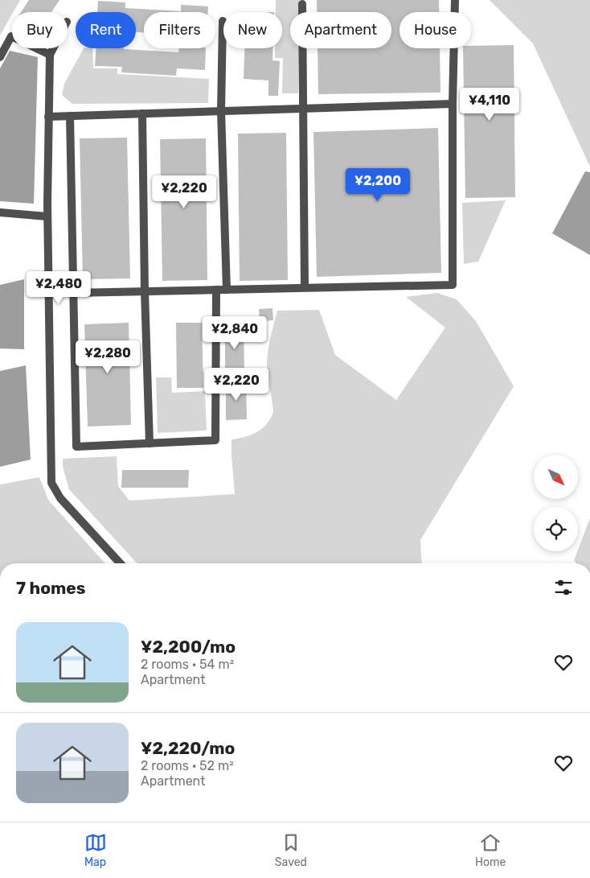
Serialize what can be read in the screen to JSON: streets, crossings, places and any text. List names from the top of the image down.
{
  "north": "bottom right",
  "page": {
    "chip": [
      "Buy",
      "Rent",
      "Filters",
      "New",
      "Apartment",
      "House"
    ],
    "price": [
      "¥4,110",
      "¥2,200",
      "¥2,220",
      "¥2,480",
      "¥2,840",
      "¥2,280",
      "¥2,220"
    ],
    "heading": "7 homes",
    "list": [
      {
        "name": "¥2,200/mo",
        "note": "2 rooms · 54 m² · Apartment"
      },
      {
        "name": "¥2,220/mo",
        "note": "2 rooms · 52 m² · Apartment"
      }
    ],
    "tabs": ["Map", "Saved", "Home"]
  }
}
